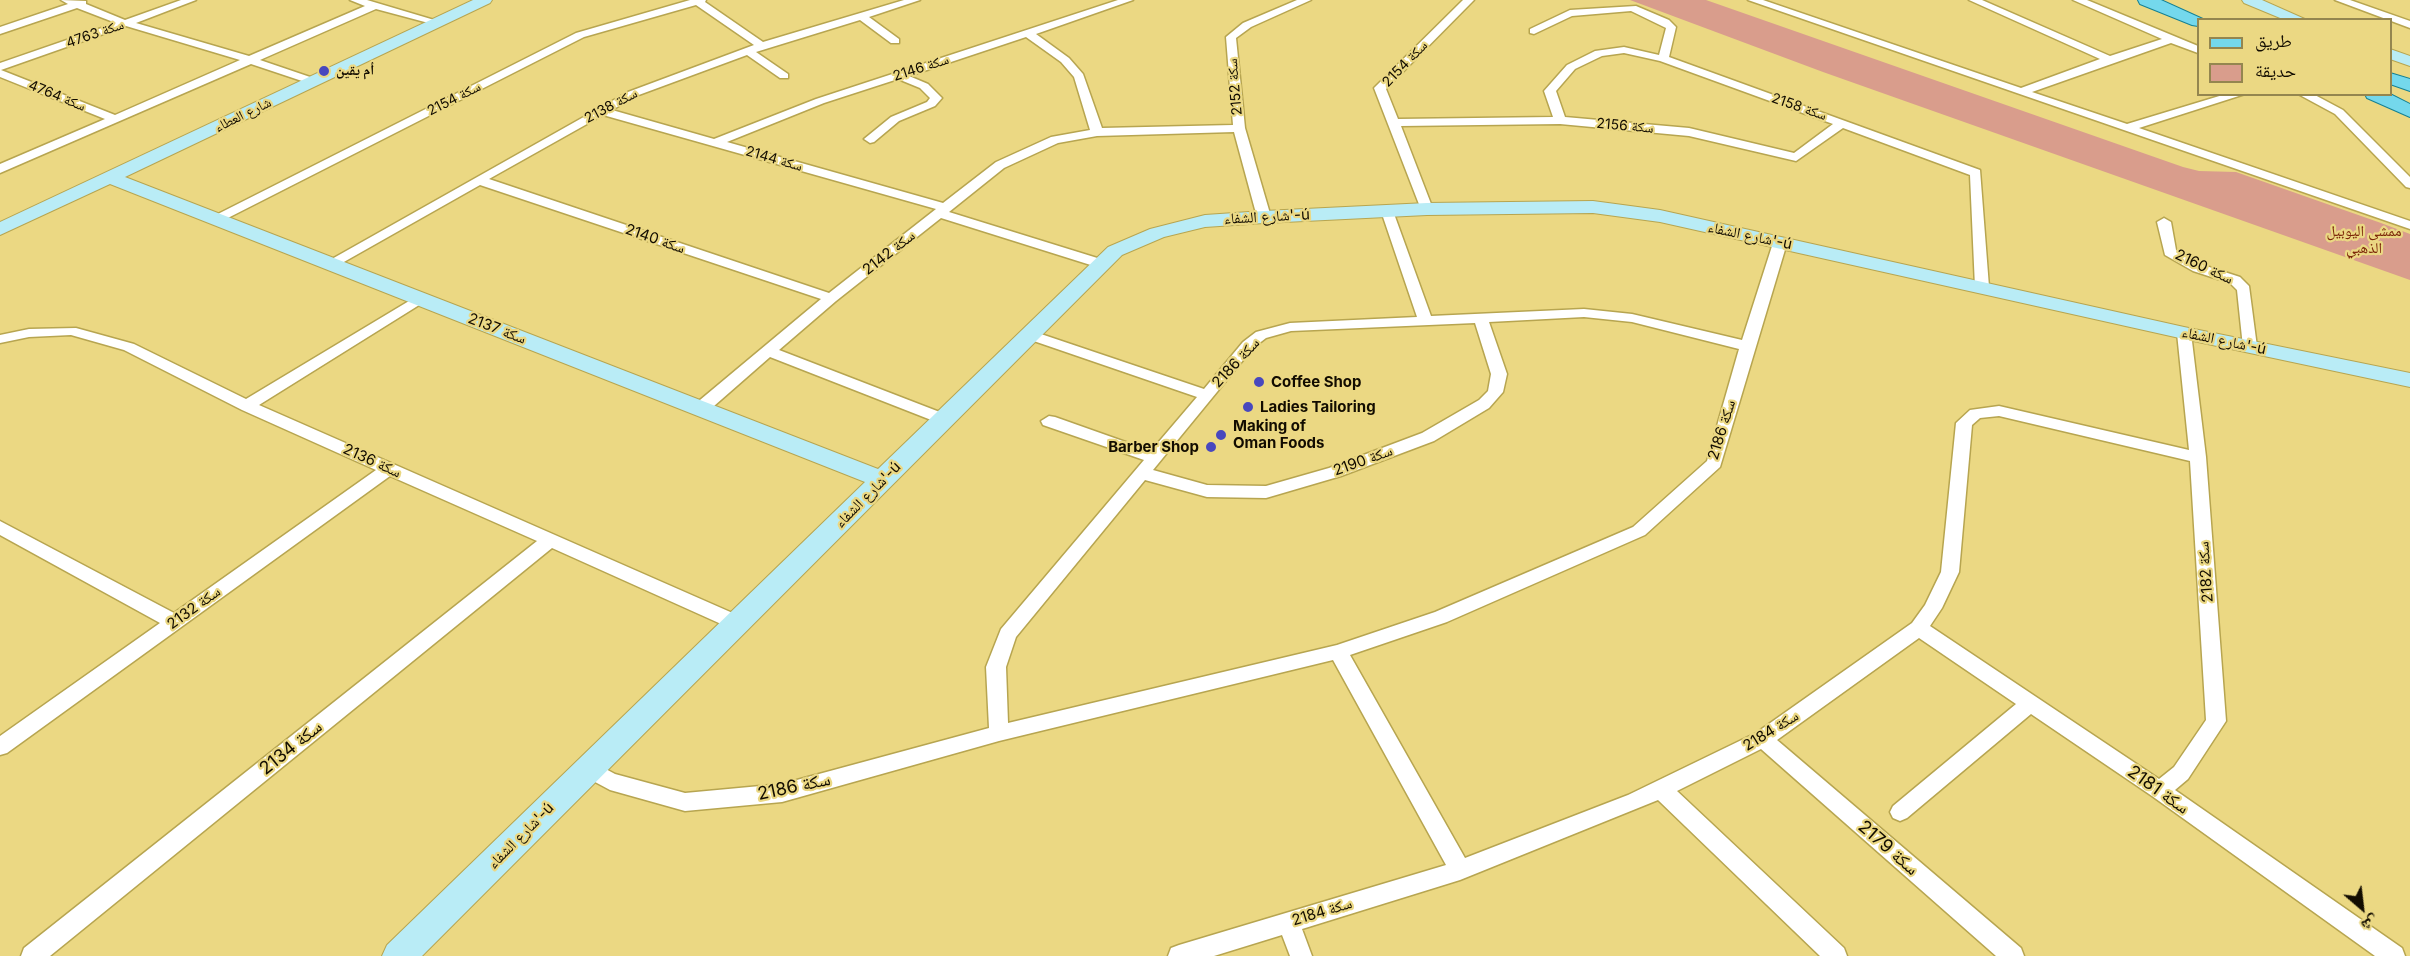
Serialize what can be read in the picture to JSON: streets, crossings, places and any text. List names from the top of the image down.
{
  "streets": {
    "street": [
      "سكة 4763",
      "سكة 2154",
      "سكة 2146",
      "سكة 2152",
      "سكة 4764",
      "سكة 2138",
      "سكة 2158",
      "شارع العطاء",
      "سكة 2156",
      "سكة 2144",
      "شارع الشفاء'-ú",
      "سكة 2140",
      "سكة 2142",
      "سكة 2160",
      "سكة 2137",
      "سكة 2186",
      "سكة 2136",
      "سكة 2190",
      "سكة 2182",
      "سكة 2132",
      "سكة 2184",
      "سكة 2134",
      "سكة 2181",
      "سكة 2179"
    ]
  },
  "crossings": [
    ["سكة 2154", "سكة 2156"],
    ["سكة 2154", "شارع الشفاء'-ú"],
    ["سكة 2154", "سكة 2137"],
    ["سكة 2146", "سكة 2144"],
    ["سكة 2152", "شارع الشفاء'-ú"],
    ["سكة 2152", "سكة 2142"],
    ["سكة 2138", "سكة 2144"],
    ["سكة 2138", "سكة 2140"],
    ["سكة 2138", "سكة 2137"],
    ["سكة 2158", "سكة 2156"],
    ["سكة 2158", "شارع الشفاء'-ú"],
    ["شارع العطاء", "سكة 2137"],
    ["سكة 2144", "شارع الشفاء'-ú"],
    ["سكة 2144", "سكة 2142"],
    ["شارع الشفاء'-ú", "سكة 2160"],
    ["شارع الشفاء'-ú", "سكة 2137"],
    ["شارع الشفاء'-ú", "سكة 2186"],
    ["شارع الشفاء'-ú", "سكة 2136"],
    ["شارع الشفاء'-ú", "سكة 2182"],
    ["سكة 2140", "سكة 2142"],
    ["سكة 2142", "سكة 2137"],
    ["سكة 2186", "سكة 2190"],
    ["سكة 2136", "سكة 2132"],
    ["سكة 2136", "سكة 2134"],
    ["سكة 2182", "سكة 2184"],
    ["سكة 2182", "سكة 2181"],
    ["سكة 2184", "سكة 2181"],
    ["سكة 2184", "سكة 2179"]
  ],
  "parks": ["ممشى اليوبيل الذهبي"],
  "places": [
    "أم يقين",
    "Coffee Shop",
    "Ladies Tailoring",
    "Making of Oman Foods",
    "Barber Shop"
  ],
  "legend": ["طريق", "حديقة"],
  "north": "bottom right"
}
